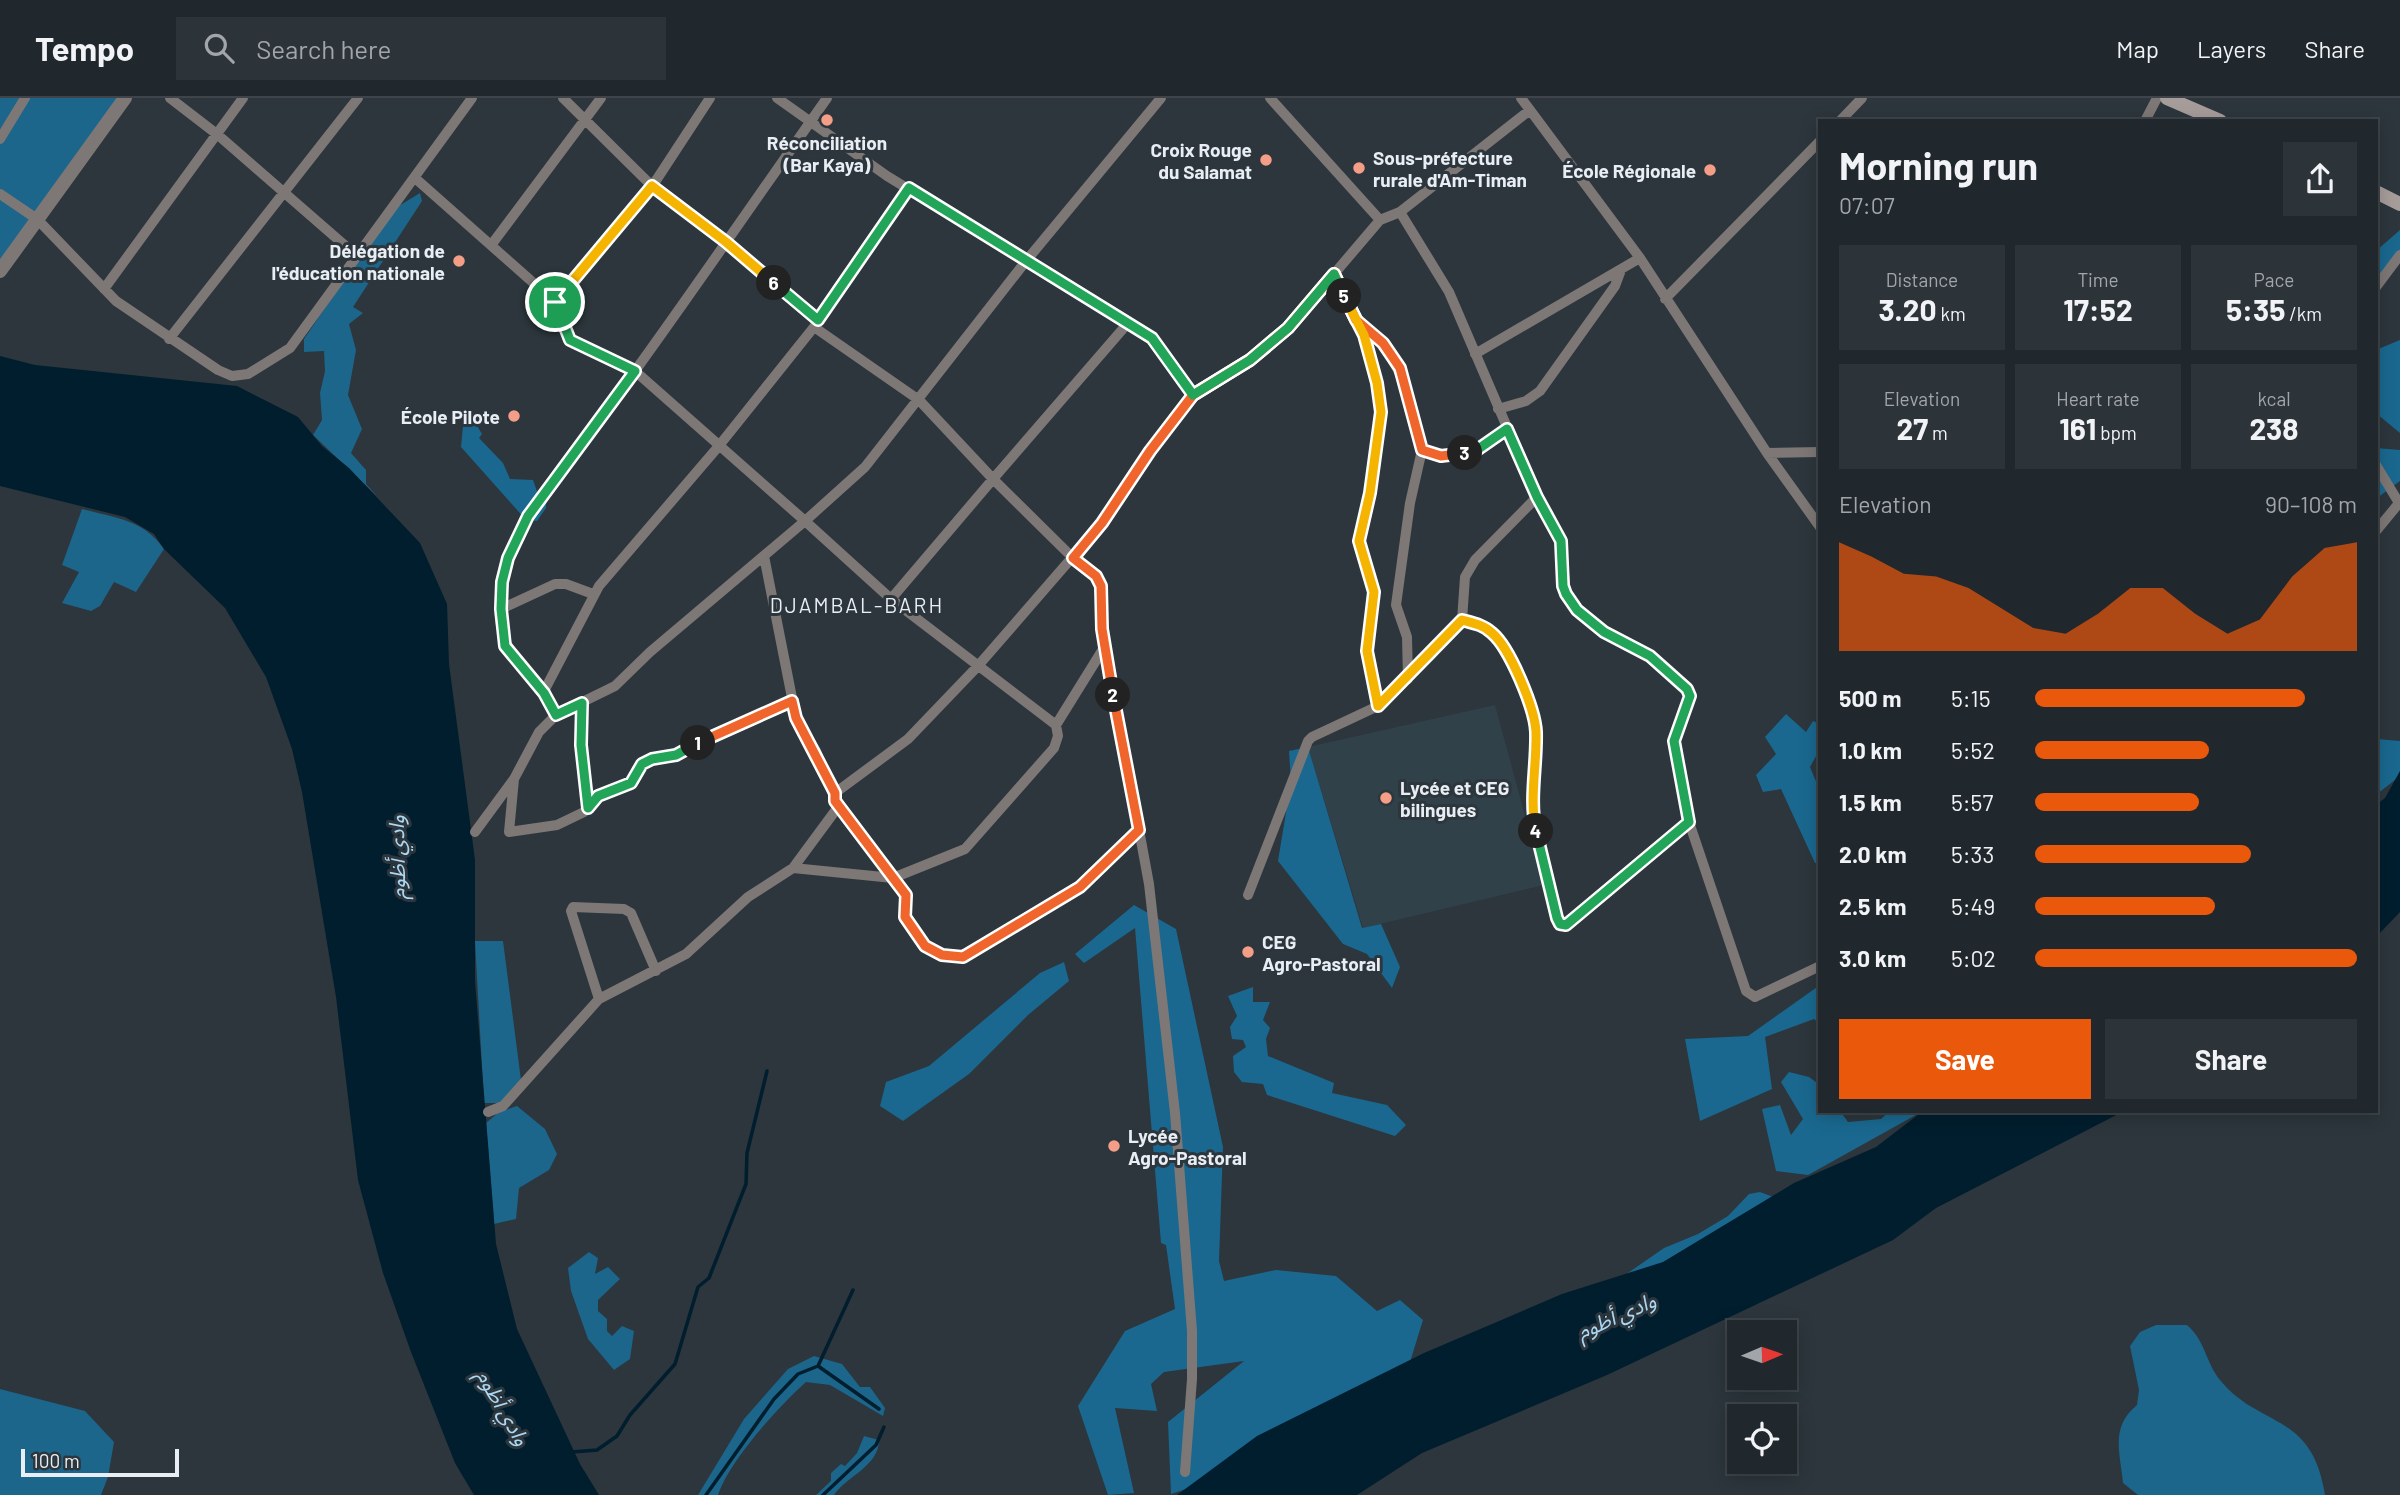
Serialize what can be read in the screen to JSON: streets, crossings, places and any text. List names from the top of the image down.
{
  "districts": ["DJAMBAL-BARH"],
  "water": ["وادي أظوم"],
  "places": [
    "Réconciliation (Bar Kaya)",
    "Croix Rouge du Salamat",
    "Sous-préfecture rurale d'Am-Timan",
    "École Régionale",
    "Délégation de l'éducation nationale",
    "École Pilote",
    "Lycée et CEG bilingues",
    "CEG Agro-Pastoral",
    "Lycée Agro-Pastoral"
  ],
  "scale_bar": "100 m",
  "north": "right",
  "page": {
    "header": "Tempo",
    "search": "Search here",
    "nav": ["Map", "Layers", "Share"],
    "heading": ["Morning run", "07:07"],
    "stats": [
      ["Distance", "3.20 km"],
      ["Time", "17:52"],
      ["Pace", "5:35 /km"],
      ["Elevation", "27 m"],
      ["Heart rate", "161 bpm"],
      ["kcal", "238"]
    ],
    "pins": [
      "6",
      "5",
      "3",
      "2",
      "1",
      "4"
    ],
    "chart": ["Elevation", "90–108 m"],
    "list": [
      {
        "name": "500 m",
        "note": "5:15"
      },
      {
        "name": "1.0 km",
        "note": "5:52"
      },
      {
        "name": "1.5 km",
        "note": "5:57"
      },
      {
        "name": "2.0 km",
        "note": "5:33"
      },
      {
        "name": "2.5 km",
        "note": "5:49"
      },
      {
        "name": "3.0 km",
        "note": "5:02"
      }
    ],
    "buttons": ["Save", "Share"],
    "scale": "100 m"
  }
}
